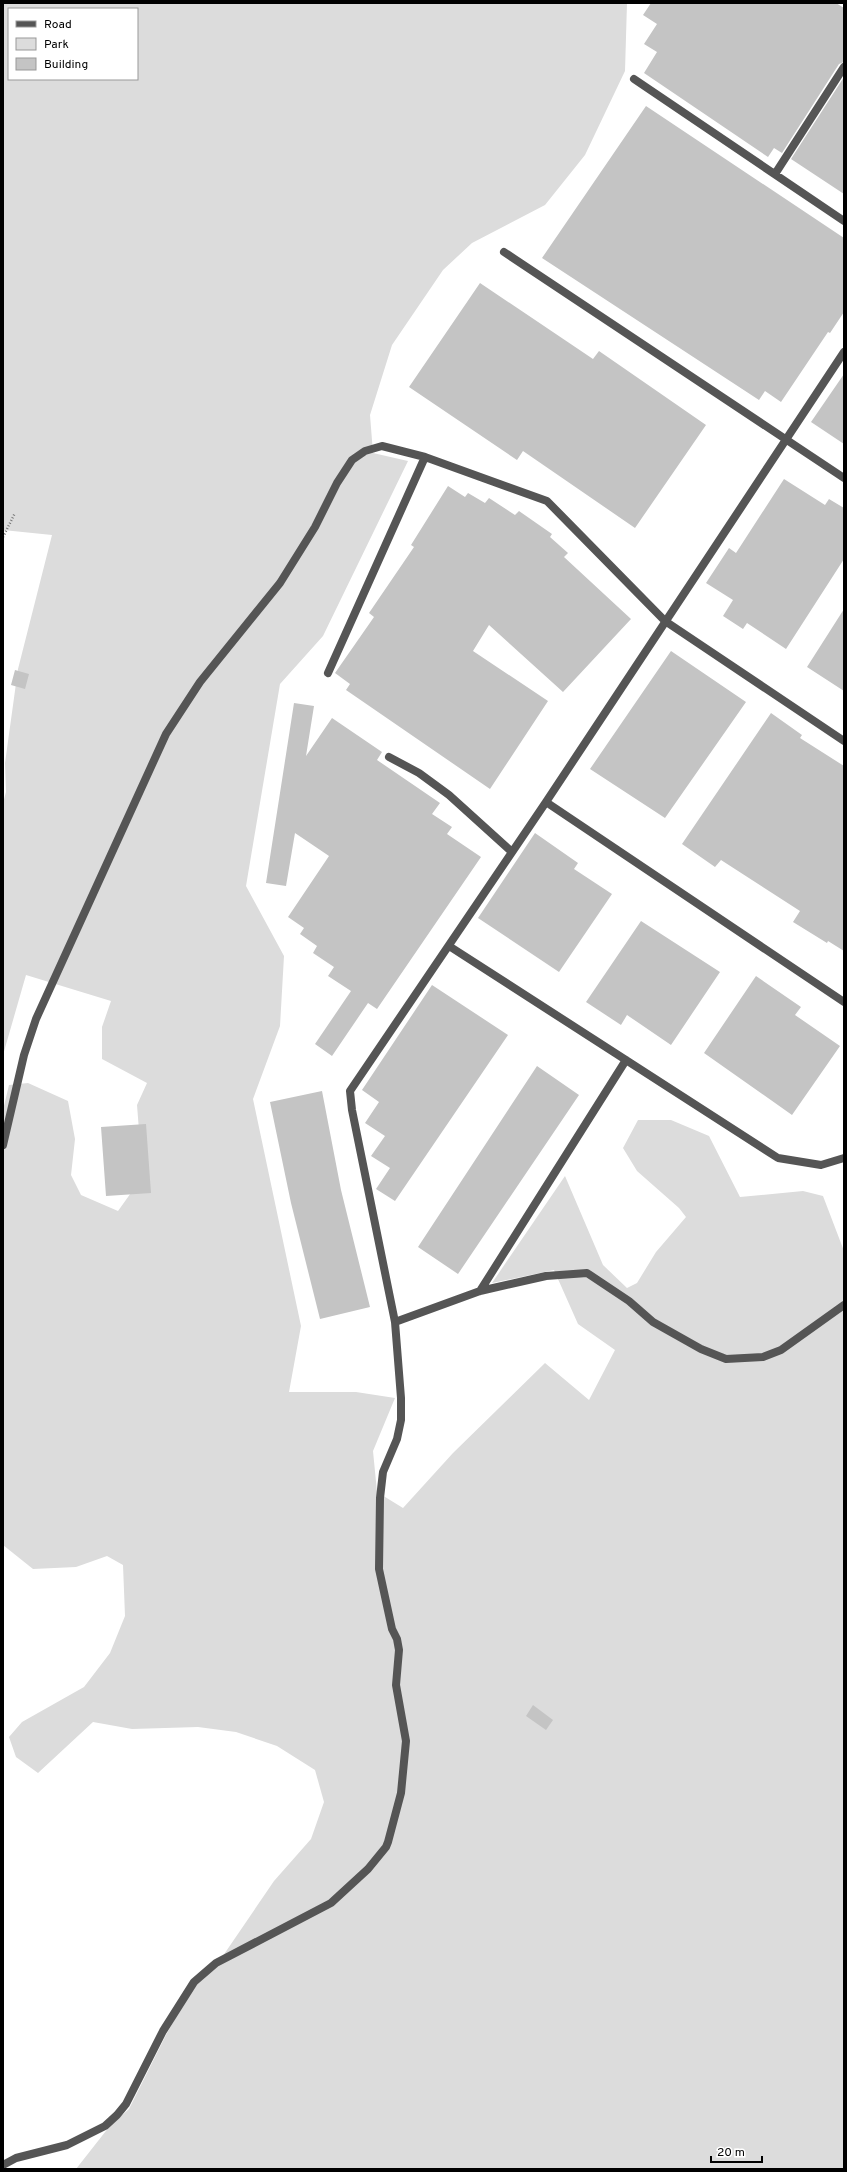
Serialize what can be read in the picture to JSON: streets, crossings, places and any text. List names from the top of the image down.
{
  "legend": ["Road", "Park", "Building"],
  "scale_bar": "20 m"
}
